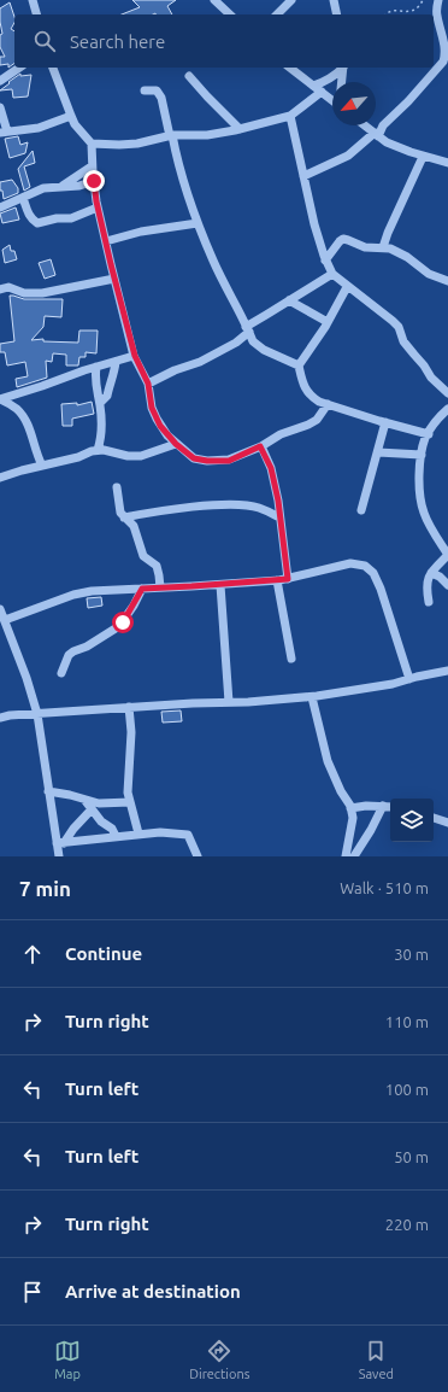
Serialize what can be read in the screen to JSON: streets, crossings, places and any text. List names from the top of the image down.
{
  "north": "bottom left",
  "page": {
    "search": "Search here",
    "heading": ["7 min", "Walk · 510 m"],
    "list": [
      ["Continue", "30 m"],
      ["Turn right", "110 m"],
      ["Turn left", "100 m"],
      ["Turn left", "50 m"],
      ["Turn right", "220 m"],
      "Arrive at destination"
    ],
    "nav": ["Map", "Directions", "Saved"]
  }
}
